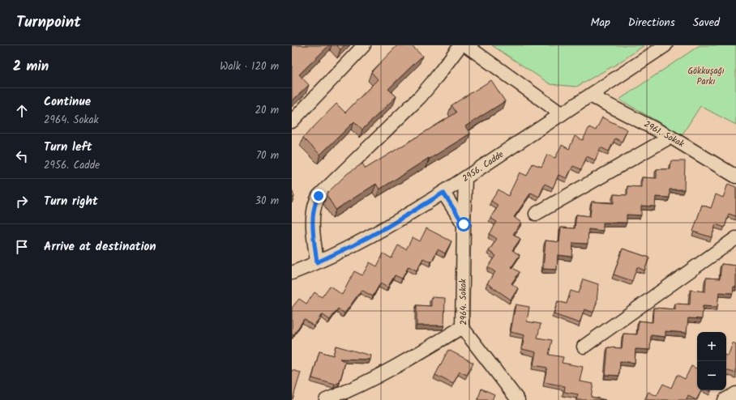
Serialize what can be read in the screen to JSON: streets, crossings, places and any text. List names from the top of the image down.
{
  "streets": {
    "street": ["2961. Sokak", "2956. Cadde", "2964. Sokak"]
  },
  "crossings": [
    ["2961. Sokak", "2956. Cadde"],
    ["2956. Cadde", "2964. Sokak"]
  ],
  "parks": ["Gökkuşağı Parkı"],
  "page": {
    "header": "Turnpoint",
    "nav": ["Map", "Directions", "Saved"],
    "heading": ["2 min", "Walk · 120 m"],
    "list": [
      ["Continue", "2964. Sokak", "20 m"],
      ["Turn left", "2956. Cadde", "70 m"],
      ["Turn right", "30 m"],
      "Arrive at destination"
    ],
    "map_buttons": ["+", "−"]
  }
}
